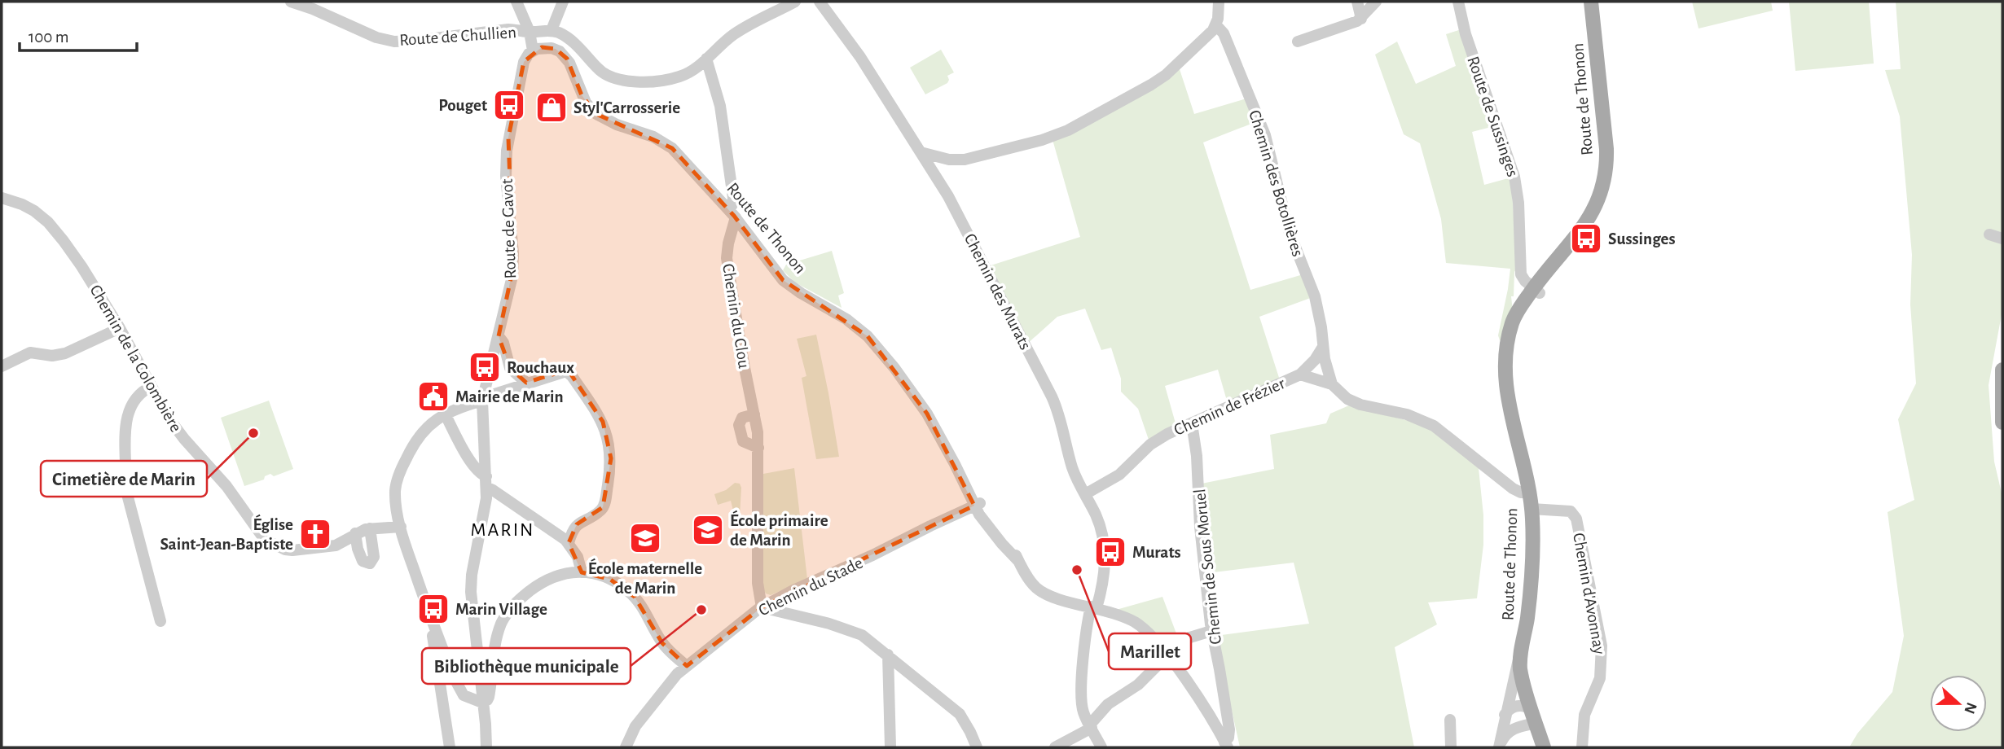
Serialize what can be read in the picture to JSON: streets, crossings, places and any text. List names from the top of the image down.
{
  "streets": {
    "main road": ["Route de Thonon"],
    "street": [
      "Route de Chullien",
      "Route de Sussinges",
      "Chemin des Botollières",
      "Route de Gavot",
      "Chemin des Murats",
      "Chemin du Clou",
      "Chemin de la Colombière",
      "Chemin de Frézier",
      "Chemin de Sous Moruel",
      "Chemin du Stade",
      "Chemin d'Avonnay"
    ]
  },
  "crossings": [
    ["Route de Thonon", "Route de Sussinges"],
    ["Route de Thonon", "Route de Gavot"],
    ["Route de Thonon", "Chemin des Murats"],
    ["Route de Thonon", "Chemin du Clou"],
    ["Route de Thonon", "Chemin de Frézier"],
    ["Route de Thonon", "Chemin de Sous Moruel"],
    ["Route de Thonon", "Chemin du Stade"],
    ["Route de Thonon", "Chemin d'Avonnay"],
    ["Chemin des Botollières", "Chemin de Frézier"],
    ["Chemin des Murats", "Chemin de Frézier"],
    ["Chemin du Clou", "Chemin du Stade"],
    ["Chemin de Frézier", "Chemin de Sous Moruel"]
  ],
  "districts": ["MARIN"],
  "places": {
    "bus stop": [
      "Pouget",
      "Sussinges",
      "Rouchaux",
      "Murats",
      "Marin Village"
    ],
    "shop": ["Styl'Carrosserie"],
    "public building": ["Mairie de Marin"],
    "other": ["Cimetière de Marin", "Marillet", "Bibliothèque municipale"],
    "school or university": ["École primaire de Marin", "École maternelle de Marin"],
    "church": ["Église Saint-Jean-Baptiste"]
  },
  "scale_bar": "100 m",
  "north": "right"
}
